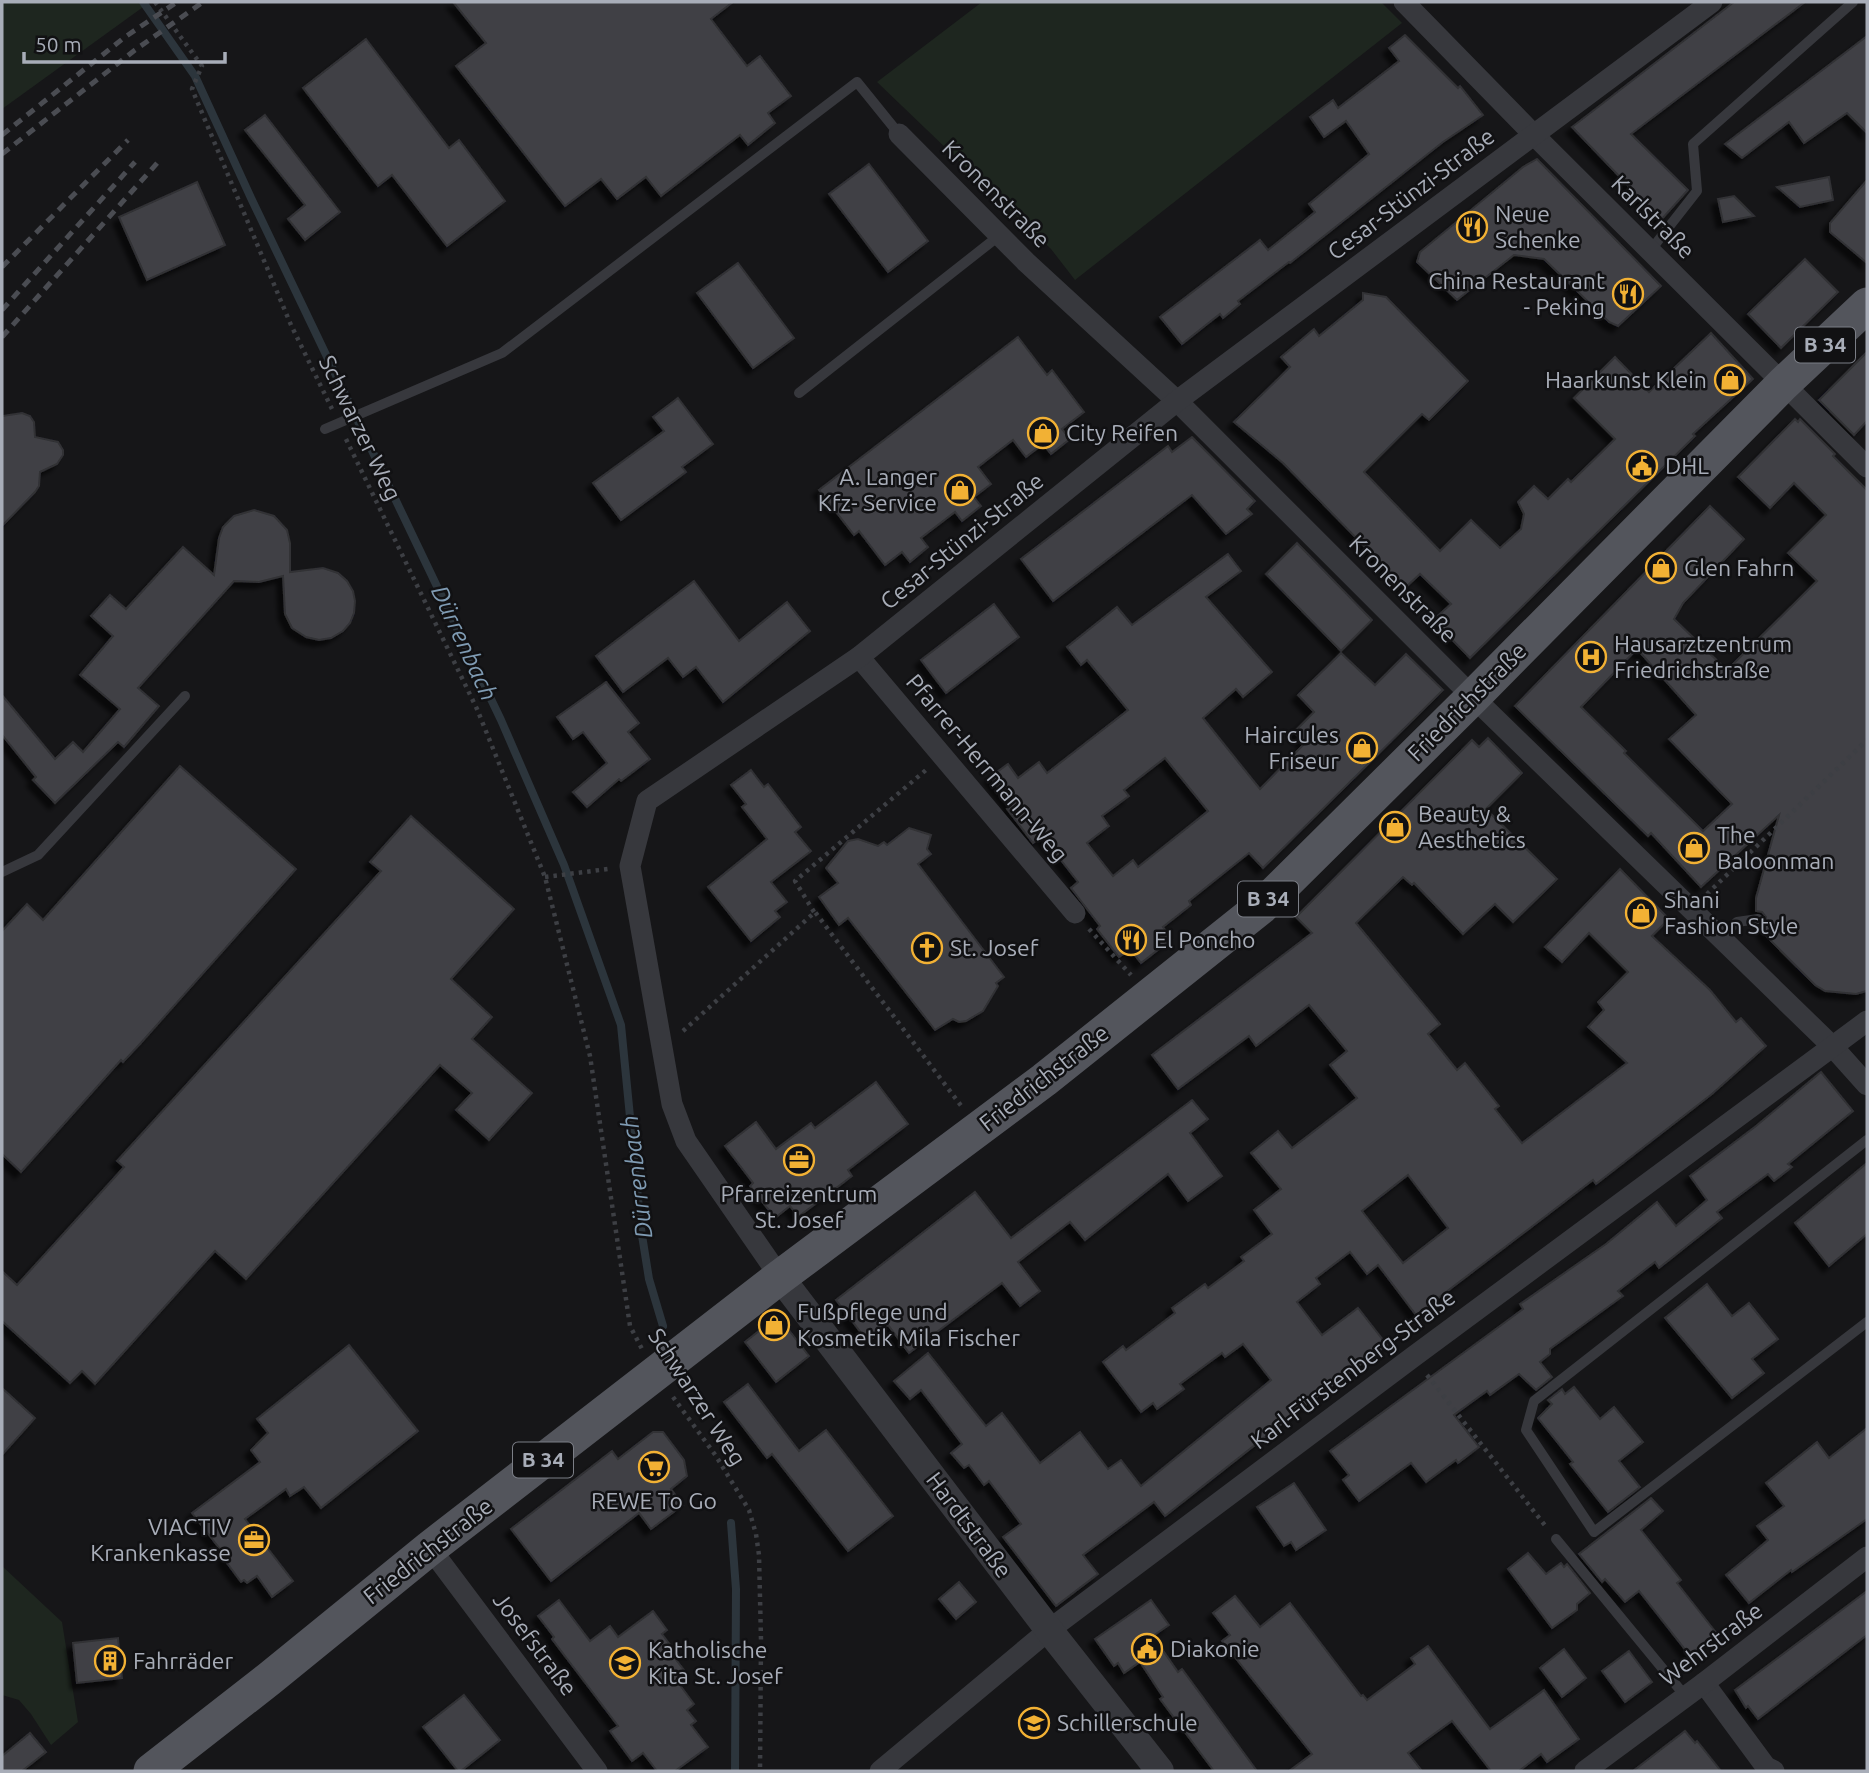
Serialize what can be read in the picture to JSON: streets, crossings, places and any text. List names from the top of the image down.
{
  "streets": {
    "main road": ["B 34", "Friedrichstraße"],
    "street": [
      "Kronenstraße",
      "Cesar-Stünzi-Straße",
      "Karlstraße",
      "Pfarrer-Herrmann-Weg",
      "Karl-Fürstenberg-Straße",
      "Hardtstraße",
      "Josefstraße",
      "Wehrstraße"
    ],
    "path": ["Schwarzer Weg"]
  },
  "crossings": [
    ["Kronenstraße", "Cesar-Stünzi-Straße"],
    ["Kronenstraße", "Friedrichstraße"],
    ["Kronenstraße", "Karl-Fürstenberg-Straße"],
    ["Cesar-Stünzi-Straße", "Karlstraße"],
    ["Cesar-Stünzi-Straße", "Friedrichstraße"],
    ["Cesar-Stünzi-Straße", "Pfarrer-Herrmann-Weg"],
    ["Cesar-Stünzi-Straße", "Hardtstraße"],
    ["Karlstraße", "Friedrichstraße"],
    ["Schwarzer Weg", "Friedrichstraße"],
    ["Friedrichstraße", "Hardtstraße"],
    ["Friedrichstraße", "Josefstraße"],
    ["Karl-Fürstenberg-Straße", "Hardtstraße"]
  ],
  "water": ["Dürrenbach"],
  "places": {
    "restaurant": ["Neue Schenke", "China Restaurant - Peking", "El Poncho"],
    "shop": [
      "Haarkunst Klein",
      "City Reifen",
      "A. Langer Kfz- Service",
      "Glen Fahrn",
      "Haircules Friseur",
      "Beauty & Aesthetics",
      "The Baloonman",
      "Shani Fashion Style",
      "Fußpflege und Kosmetik Mila Fischer"
    ],
    "public building": ["DHL", "Diakonie"],
    "hospital": ["Hausarztzentrum Friedrichstraße"],
    "church": ["St. Josef"],
    "office": ["Pfarreizentrum St. Josef", "VIACTIV Krankenkasse"],
    "supermarket": ["REWE To Go"],
    "building": ["Fahrräder"],
    "school or university": ["Katholische Kita St. Josef", "Schillerschule"]
  },
  "scale_bar": "50 m"
}
